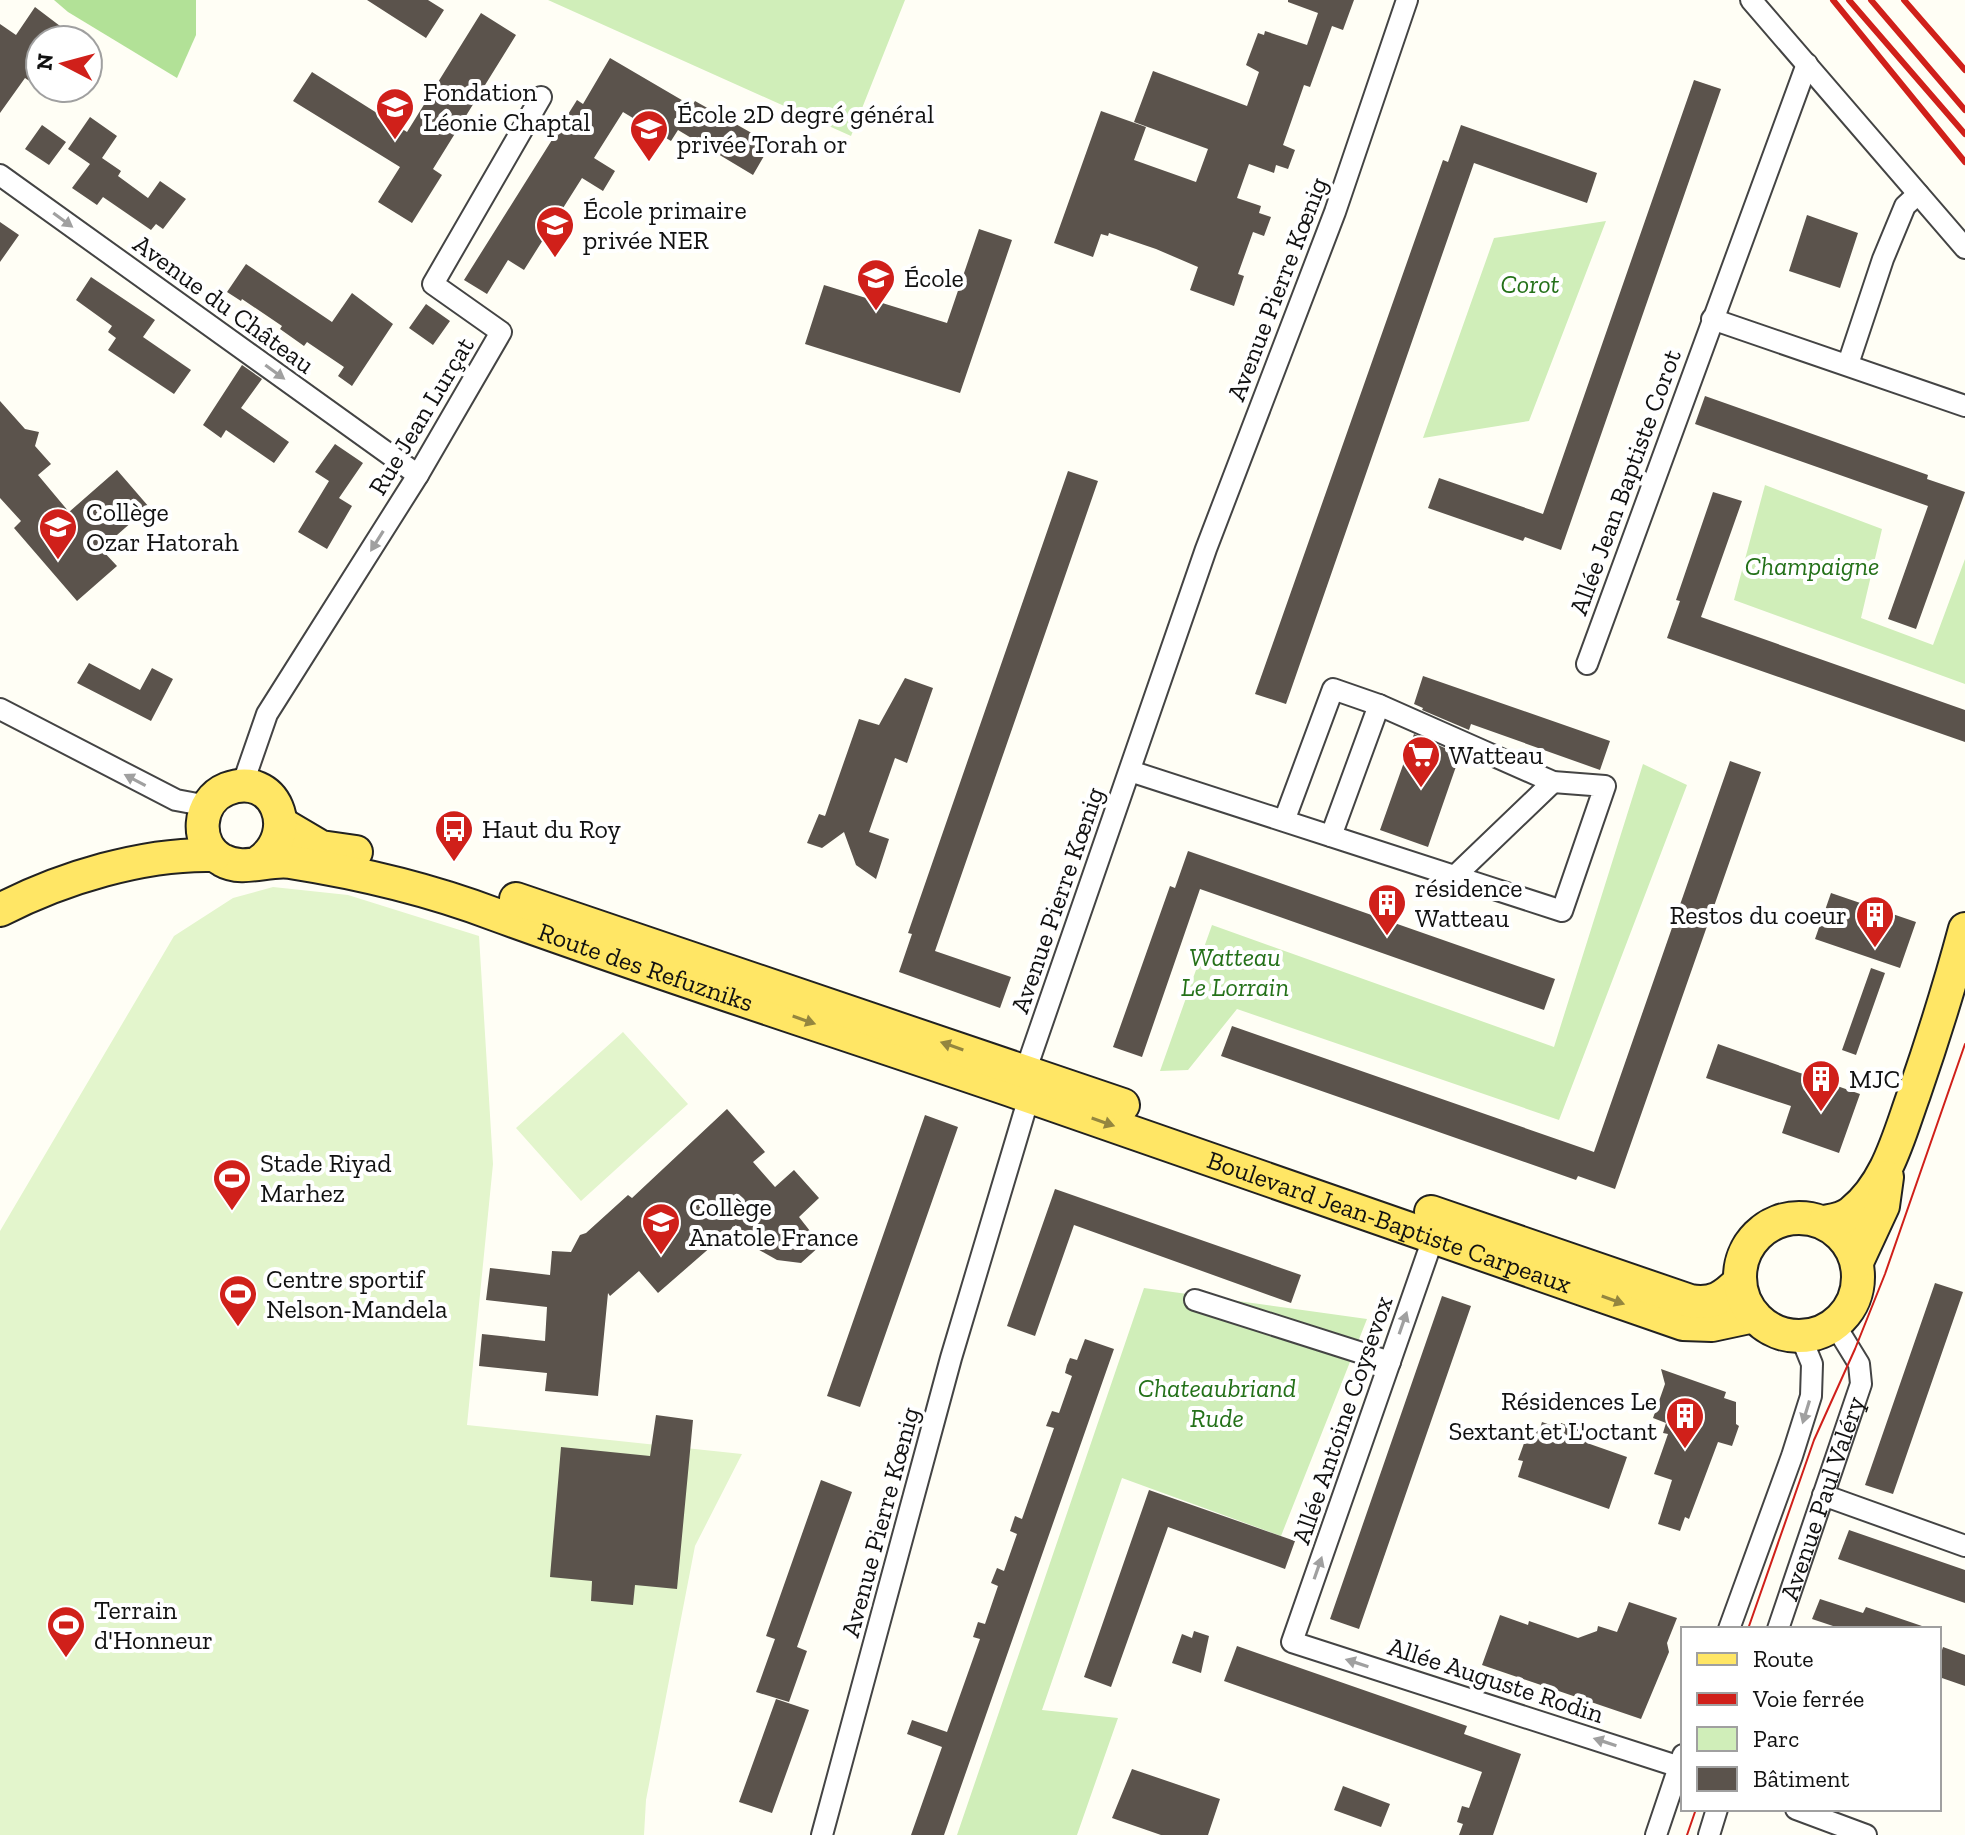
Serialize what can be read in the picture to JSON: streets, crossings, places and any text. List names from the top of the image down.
{
  "streets": {
    "main road": ["Route des Refuzniks", "Boulevard Jean-Baptiste Carpeaux"],
    "street": [
      "Avenue Pierre Kœnig",
      "Avenue du Château",
      "Rue Jean Lurçat",
      "Allée Jean Baptiste Corot",
      "Allée Antoine Coysevox",
      "Avenue Paul Valéry",
      "Allée Auguste Rodin"
    ]
  },
  "crossings": [
    ["Avenue Pierre Kœnig", "Route des Refuzniks"],
    ["Avenue Pierre Kœnig", "Boulevard Jean-Baptiste Carpeaux"],
    ["Avenue du Château", "Rue Jean Lurçat"],
    ["Rue Jean Lurçat", "Route des Refuzniks"],
    ["Route des Refuzniks", "Boulevard Jean-Baptiste Carpeaux"],
    ["Boulevard Jean-Baptiste Carpeaux", "Allée Antoine Coysevox"],
    ["Boulevard Jean-Baptiste Carpeaux", "Avenue Paul Valéry"],
    ["Allée Antoine Coysevox", "Allée Auguste Rodin"]
  ],
  "one_way": [
    "Avenue du Château",
    "Rue Jean Lurçat",
    "Allée Antoine Coysevox",
    "Allée Auguste Rodin"
  ],
  "parks": [
    "Corot",
    "Champaigne",
    "Watteau Le Lorrain",
    "Chateaubriand Rude"
  ],
  "places": {
    "school or university": [
      "Fondation Léonie Chaptal",
      "École 2D degré général privée Torah or",
      "École primaire privée NER",
      "École",
      "Collège Ozar Hatorah",
      "Collège Anatole France"
    ],
    "supermarket": ["Watteau"],
    "bus stop": ["Haut du Roy"],
    "building": [
      "résidence Watteau",
      "Restos du coeur",
      "MJC",
      "Résidences Le Sextant et L'octant"
    ],
    "sports": ["Stade Riyad Marhez", "Centre sportif Nelson-Mandela", "Terrain d'Honneur"]
  },
  "legend": [
    "Route",
    "Voie ferrée",
    "Parc",
    "Bâtiment"
  ],
  "north": "left"
}
